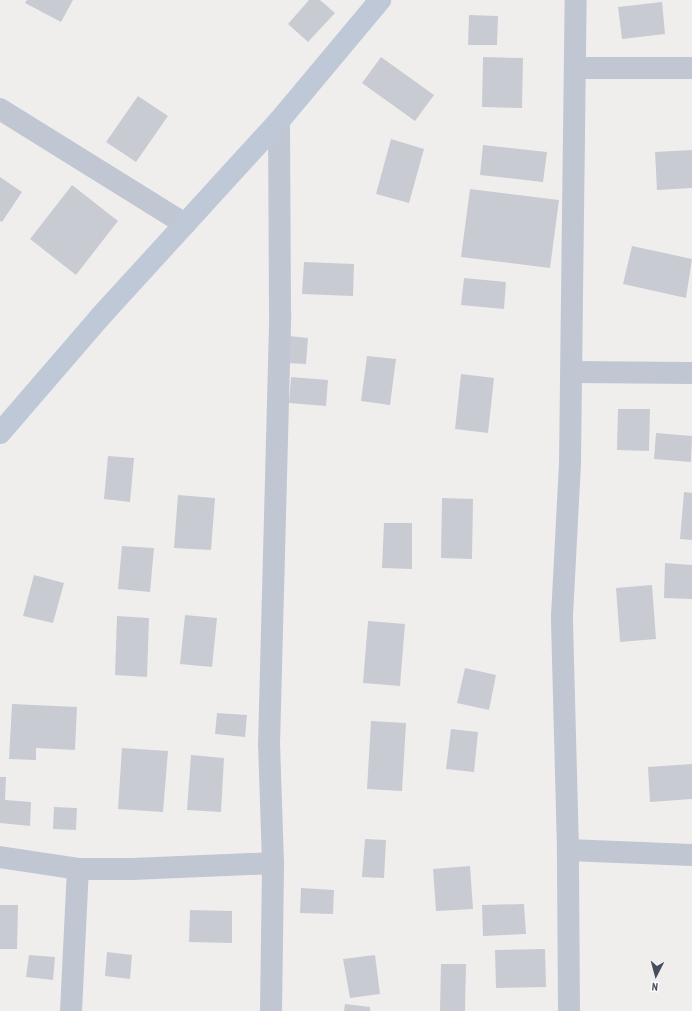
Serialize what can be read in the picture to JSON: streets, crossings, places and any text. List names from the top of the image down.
{
  "north": "bottom"
}
